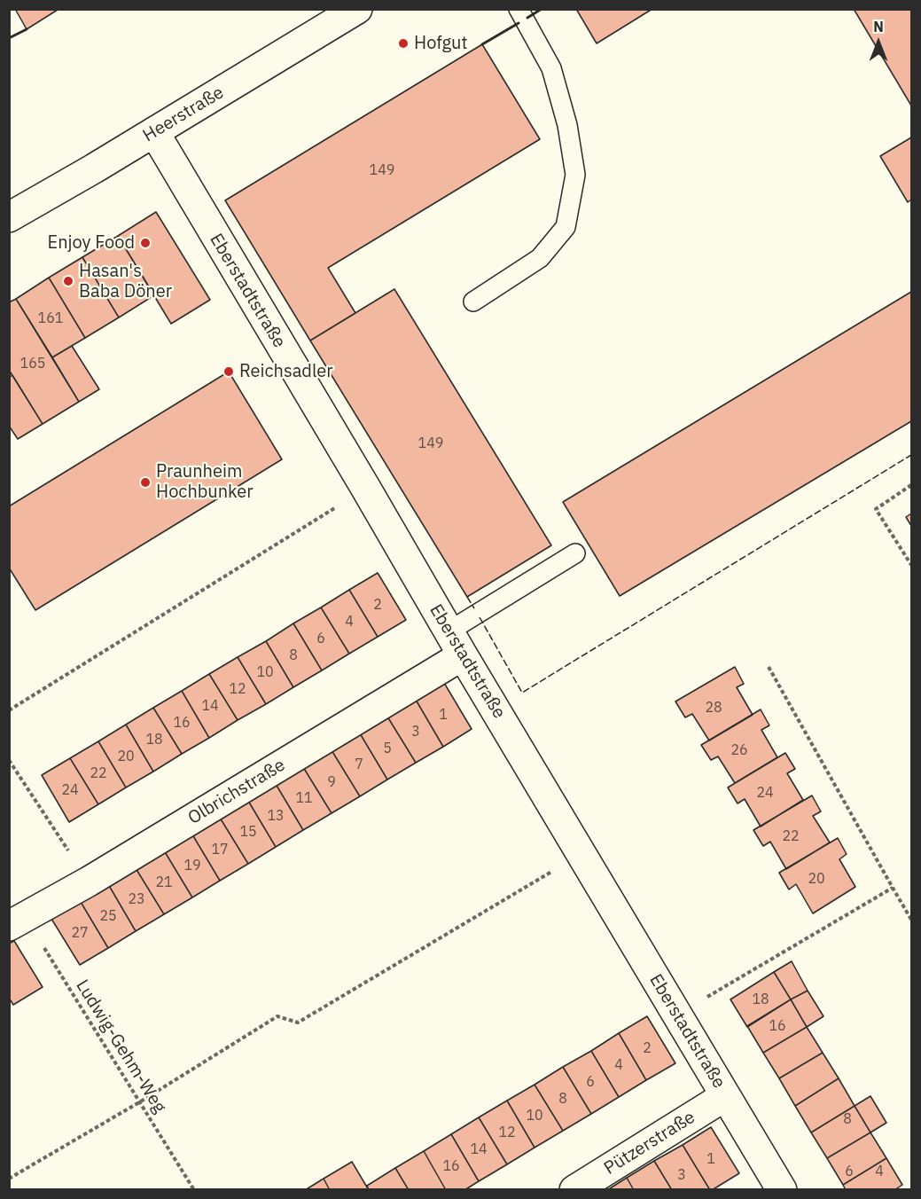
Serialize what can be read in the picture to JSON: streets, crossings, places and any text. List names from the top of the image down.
{
  "streets": {
    "street": [
      "Heerstraße",
      "Eberstadtstraße",
      "Olbrichstraße",
      "Pützerstraße"
    ],
    "path": ["Ludwig-Gehm-Weg"]
  },
  "crossings": [
    ["Heerstraße", "Eberstadtstraße"],
    ["Eberstadtstraße", "Olbrichstraße"],
    ["Eberstadtstraße", "Pützerstraße"],
    ["Olbrichstraße", "Ludwig-Gehm-Weg"]
  ],
  "places": [
    "Hofgut",
    "Enjoy Food",
    "Hasan's Baba Döner",
    "Reichsadler",
    "Praunheim Hochbunker"
  ],
  "house_numbers": [
    "149",
    "161",
    "165",
    "149",
    "2",
    "4",
    "6",
    "8",
    "10",
    "12",
    "14",
    "28",
    "1",
    "16",
    "3",
    "18",
    "5",
    "26",
    "20",
    "7",
    "22",
    "9",
    "24",
    "24",
    "11",
    "13",
    "15",
    "22",
    "17",
    "19",
    "20",
    "21",
    "23",
    "25",
    "27",
    "18",
    "16",
    "2",
    "4",
    "6",
    "8",
    "10",
    "8",
    "12",
    "14",
    "1",
    "16",
    "6",
    "4",
    "3"
  ],
  "north": "top"
}
